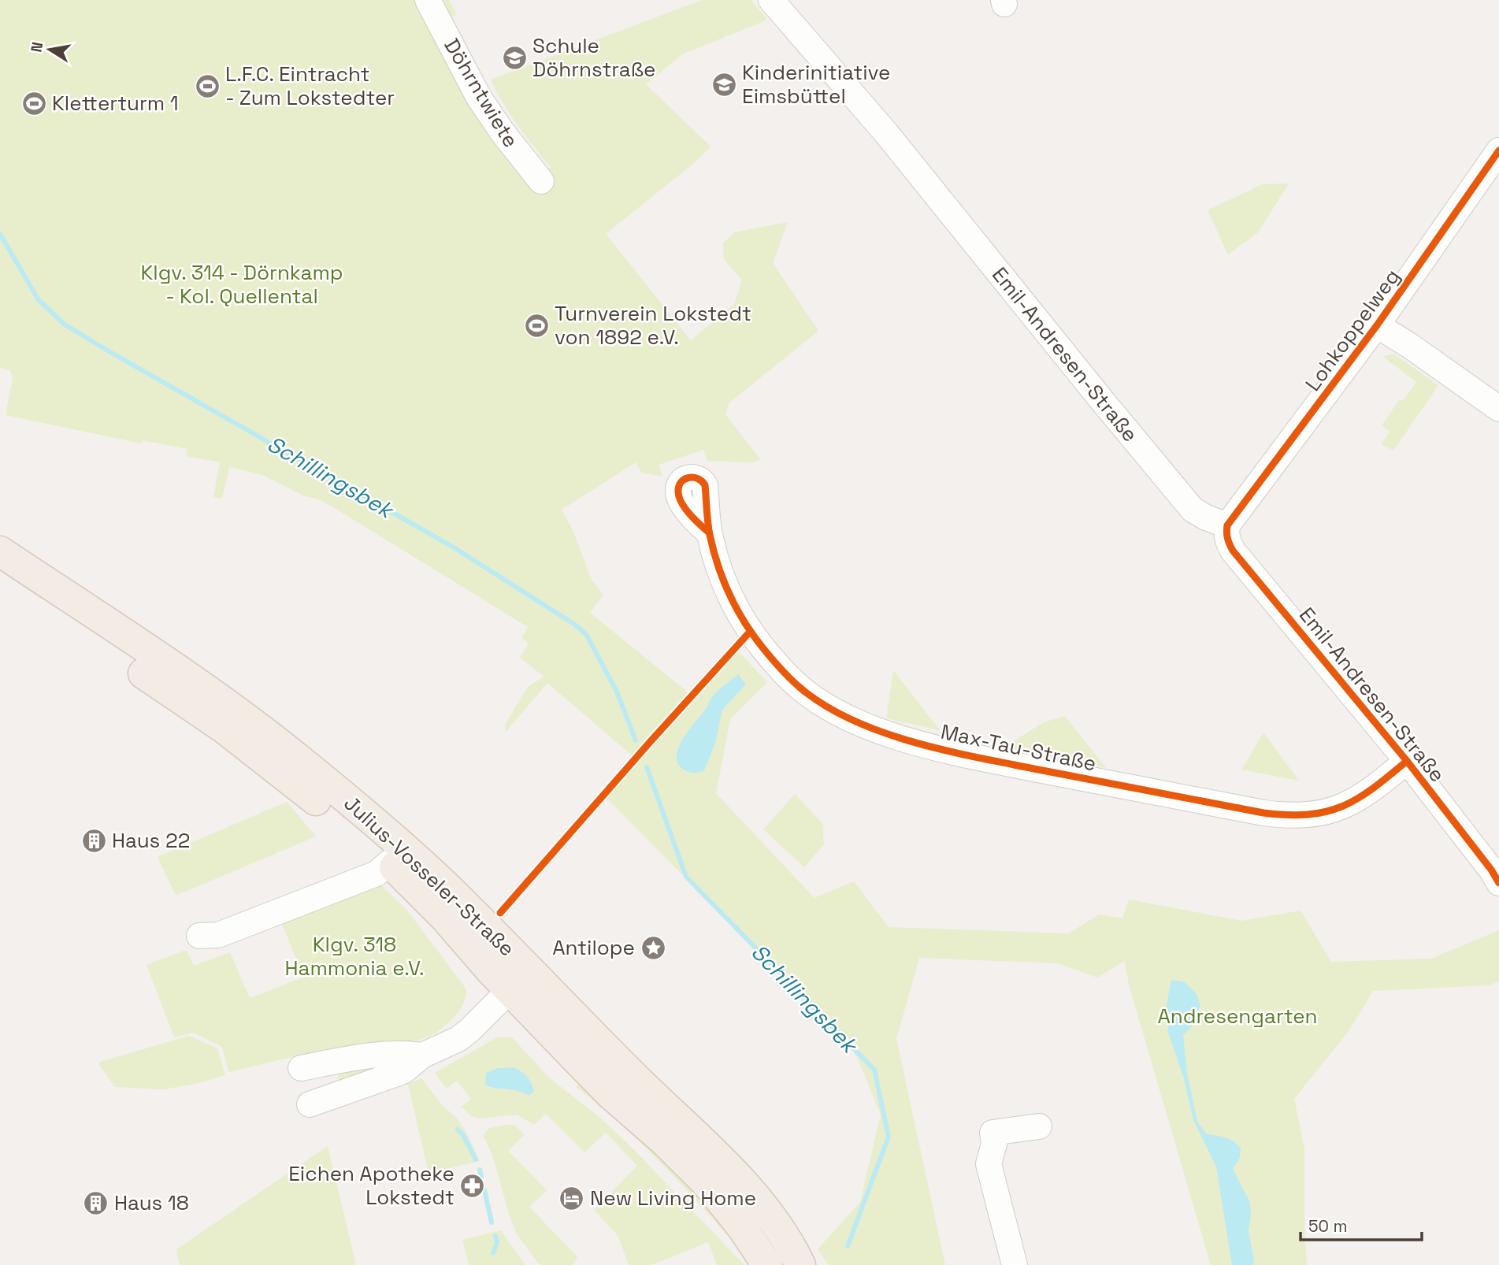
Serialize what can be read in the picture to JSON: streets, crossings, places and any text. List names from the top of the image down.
{
  "streets": {
    "main road": ["Julius-Vosseler-Straße"],
    "street": [
      "Döhrntwiete",
      "Lohkoppelweg",
      "Emil-Andresen-Straße",
      "Max-Tau-Straße"
    ]
  },
  "crossings": [
    ["Lohkoppelweg", "Emil-Andresen-Straße"],
    ["Emil-Andresen-Straße", "Max-Tau-Straße"]
  ],
  "water": ["Schillingsbek"],
  "parks": ["Klgv. 314 - Dörnkamp - Kol. Quellental", "Klgv. 318 Hammonia e.V.", "Andresengarten"],
  "places": {
    "school or university": ["Schule Döhrnstraße", "Kinderinitiative Eimsbüttel"],
    "sports": ["L.F.C. Eintracht - Zum Lokstedter", "Kletterturm 1", "Turnverein Lokstedt von 1892 e.V."],
    "building": ["Haus 22", "Haus 18"],
    "place": ["Antilope"],
    "pharmacy": ["Eichen Apotheke Lokstedt"],
    "hotel": ["New Living Home"]
  },
  "scale_bar": "50 m",
  "north": "left"
}
